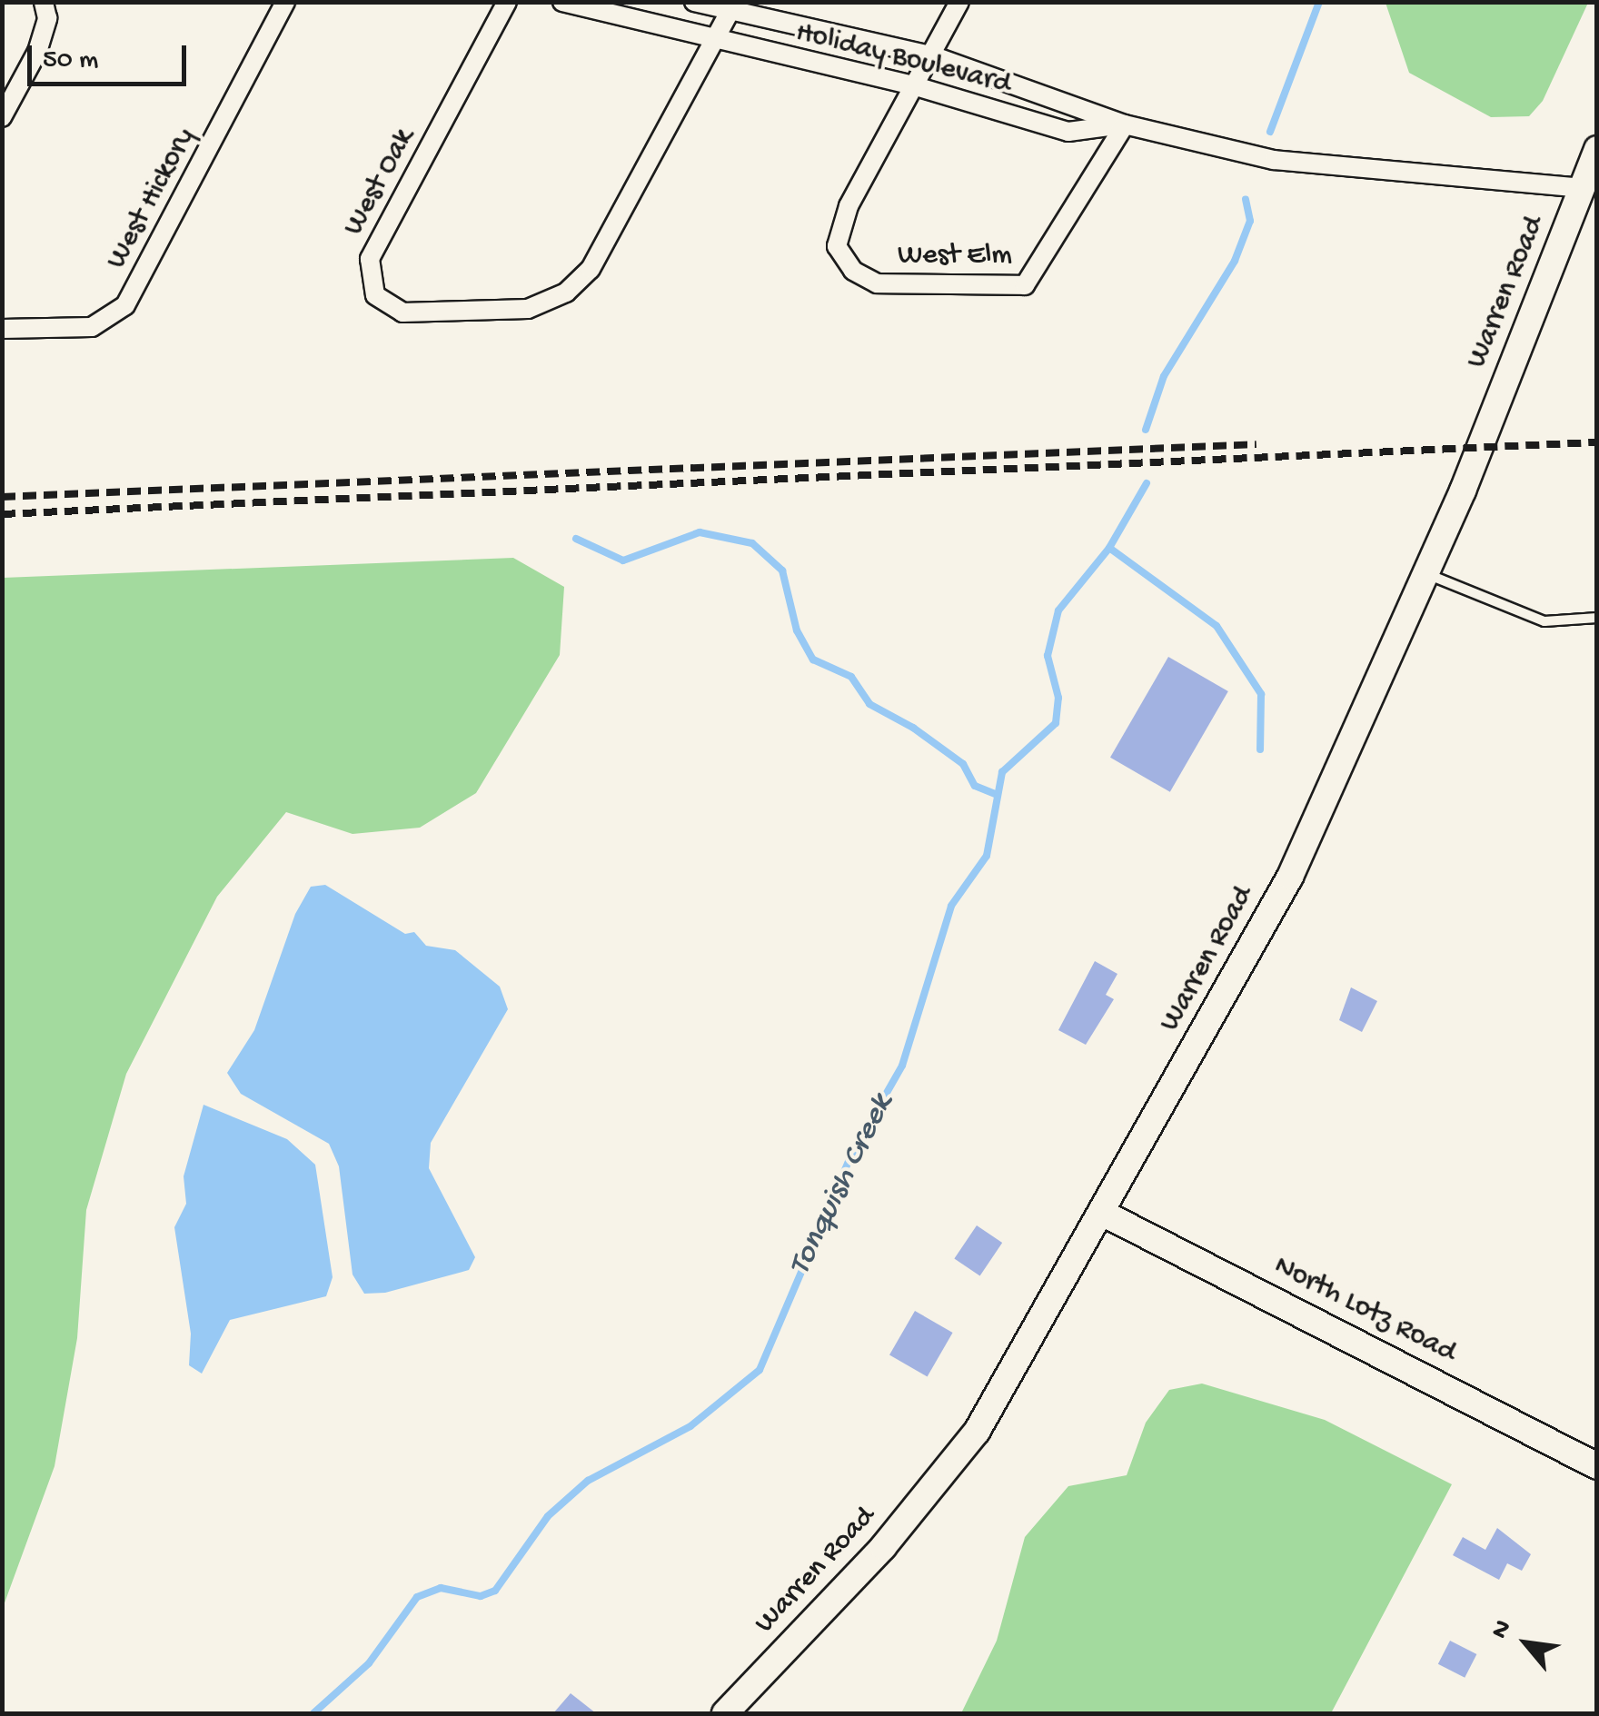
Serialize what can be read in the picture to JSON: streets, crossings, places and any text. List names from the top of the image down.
{
  "streets": {
    "main road": ["Warren Road", "North Lotz Road"],
    "street": [
      "Holiday Boulevard",
      "West Oak",
      "West Hickory",
      "West Elm"
    ]
  },
  "crossings": [
    ["Holiday Boulevard", "West Oak"],
    ["Holiday Boulevard", "West Elm"],
    ["Holiday Boulevard", "Warren Road"],
    ["Warren Road", "North Lotz Road"]
  ],
  "water": ["Tonquish Creek"],
  "scale_bar": "50 m",
  "north": "top left"
}
